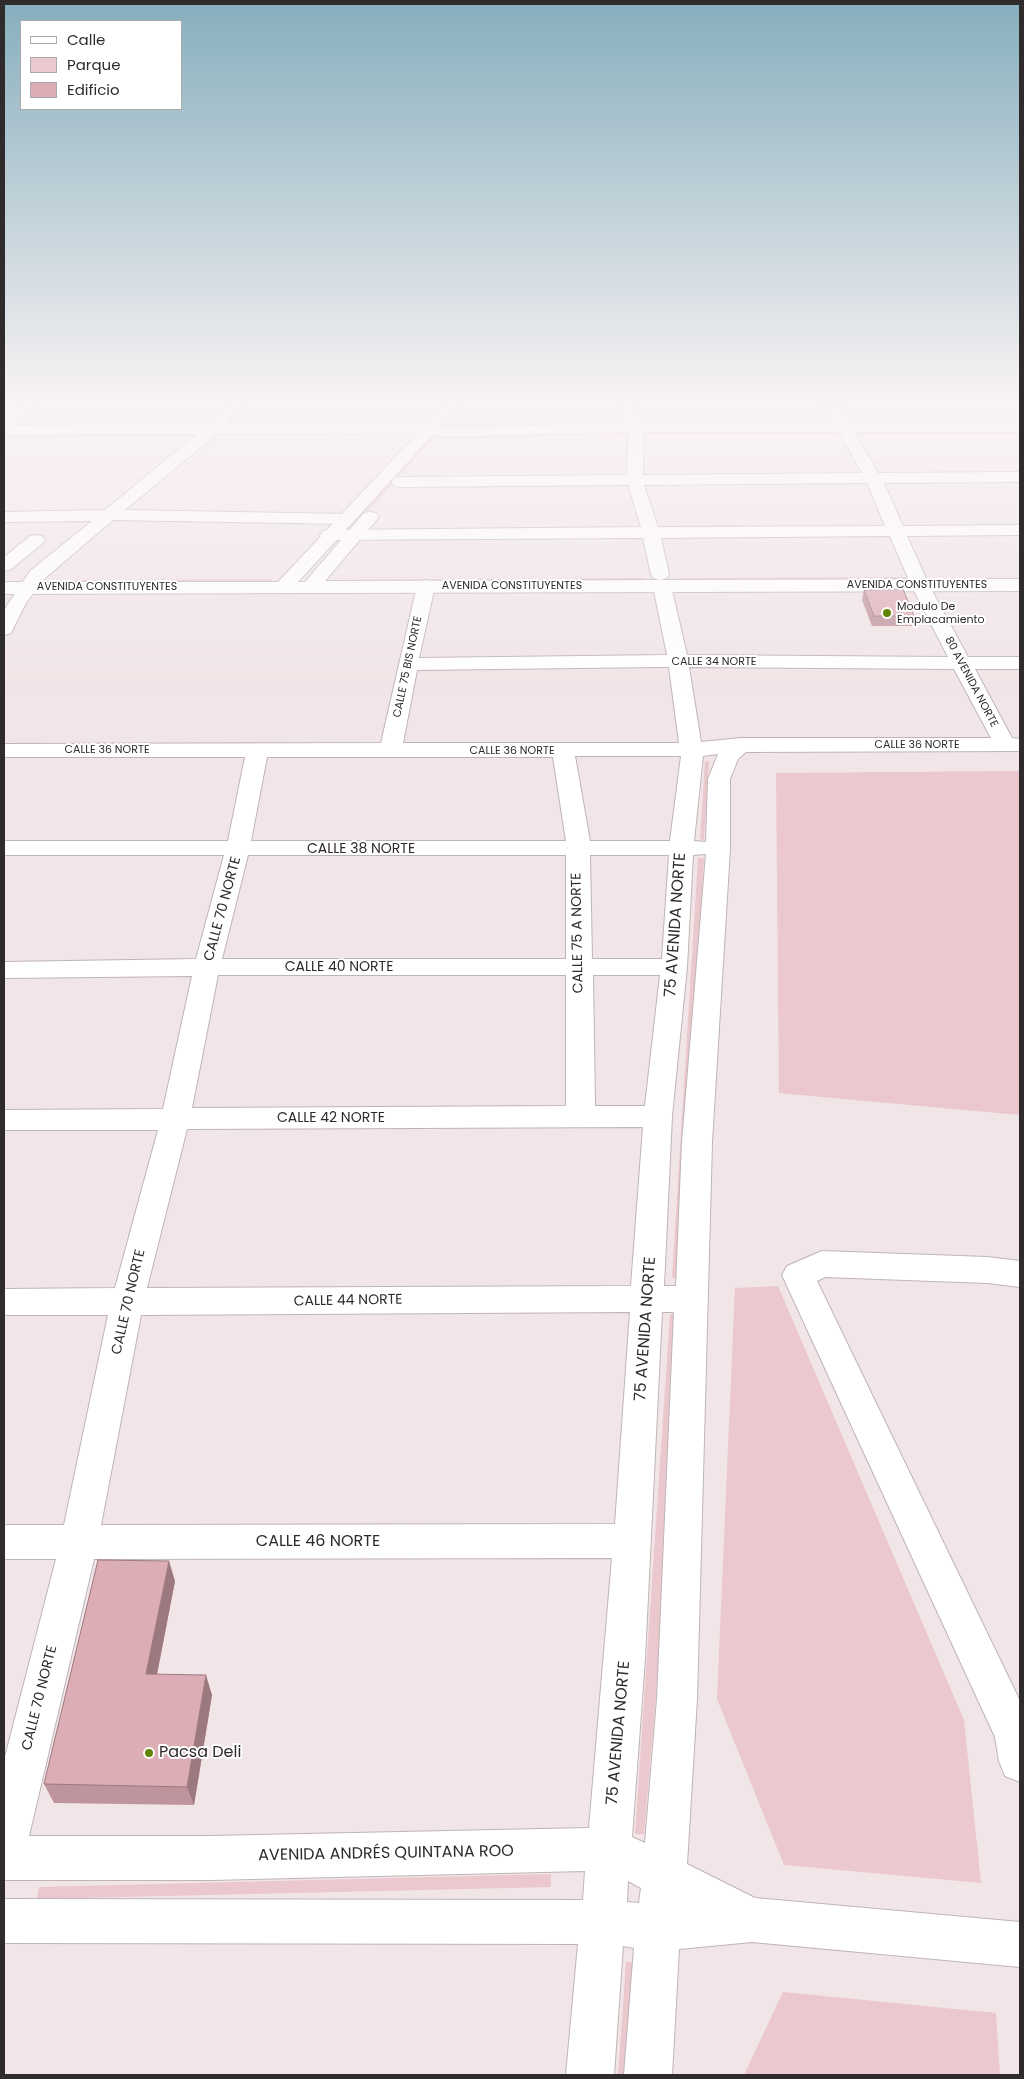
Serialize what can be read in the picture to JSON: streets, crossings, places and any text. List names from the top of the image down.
{
  "streets": {
    "street": [
      "AVENIDA CONSTITUYENTES",
      "CALLE 34 NORTE",
      "CALLE 75 BIS NORTE",
      "80 AVENIDA NORTE",
      "CALLE 36 NORTE",
      "CALLE 38 NORTE",
      "CALLE 70 NORTE",
      "75 AVENIDA NORTE",
      "CALLE 75 A NORTE",
      "CALLE 40 NORTE",
      "CALLE 42 NORTE",
      "CALLE 44 NORTE",
      "CALLE 46 NORTE",
      "AVENIDA ANDRÉS QUINTANA ROO"
    ]
  },
  "crossings": [
    ["AVENIDA CONSTITUYENTES", "CALLE 75 BIS NORTE"],
    ["AVENIDA CONSTITUYENTES", "80 AVENIDA NORTE"],
    ["AVENIDA CONSTITUYENTES", "75 AVENIDA NORTE"],
    ["CALLE 34 NORTE", "CALLE 75 BIS NORTE"],
    ["CALLE 34 NORTE", "80 AVENIDA NORTE"],
    ["CALLE 34 NORTE", "75 AVENIDA NORTE"],
    ["CALLE 75 BIS NORTE", "CALLE 36 NORTE"],
    ["80 AVENIDA NORTE", "CALLE 36 NORTE"],
    ["CALLE 36 NORTE", "CALLE 70 NORTE"],
    ["CALLE 36 NORTE", "75 AVENIDA NORTE"],
    ["CALLE 36 NORTE", "CALLE 75 A NORTE"],
    ["CALLE 38 NORTE", "CALLE 70 NORTE"],
    ["CALLE 38 NORTE", "75 AVENIDA NORTE"],
    ["CALLE 38 NORTE", "CALLE 75 A NORTE"],
    ["CALLE 70 NORTE", "CALLE 40 NORTE"],
    ["CALLE 70 NORTE", "CALLE 42 NORTE"],
    ["CALLE 70 NORTE", "CALLE 44 NORTE"],
    ["CALLE 70 NORTE", "CALLE 46 NORTE"],
    ["CALLE 70 NORTE", "AVENIDA ANDRÉS QUINTANA ROO"],
    ["75 AVENIDA NORTE", "CALLE 40 NORTE"],
    ["75 AVENIDA NORTE", "CALLE 42 NORTE"],
    ["75 AVENIDA NORTE", "CALLE 44 NORTE"],
    ["75 AVENIDA NORTE", "CALLE 46 NORTE"],
    ["75 AVENIDA NORTE", "AVENIDA ANDRÉS QUINTANA ROO"],
    ["CALLE 75 A NORTE", "CALLE 40 NORTE"],
    ["CALLE 75 A NORTE", "CALLE 42 NORTE"]
  ],
  "places": ["Modulo De Emplacamiento", "Pacsa Deli"],
  "legend": ["Calle", "Parque", "Edificio"]
}
